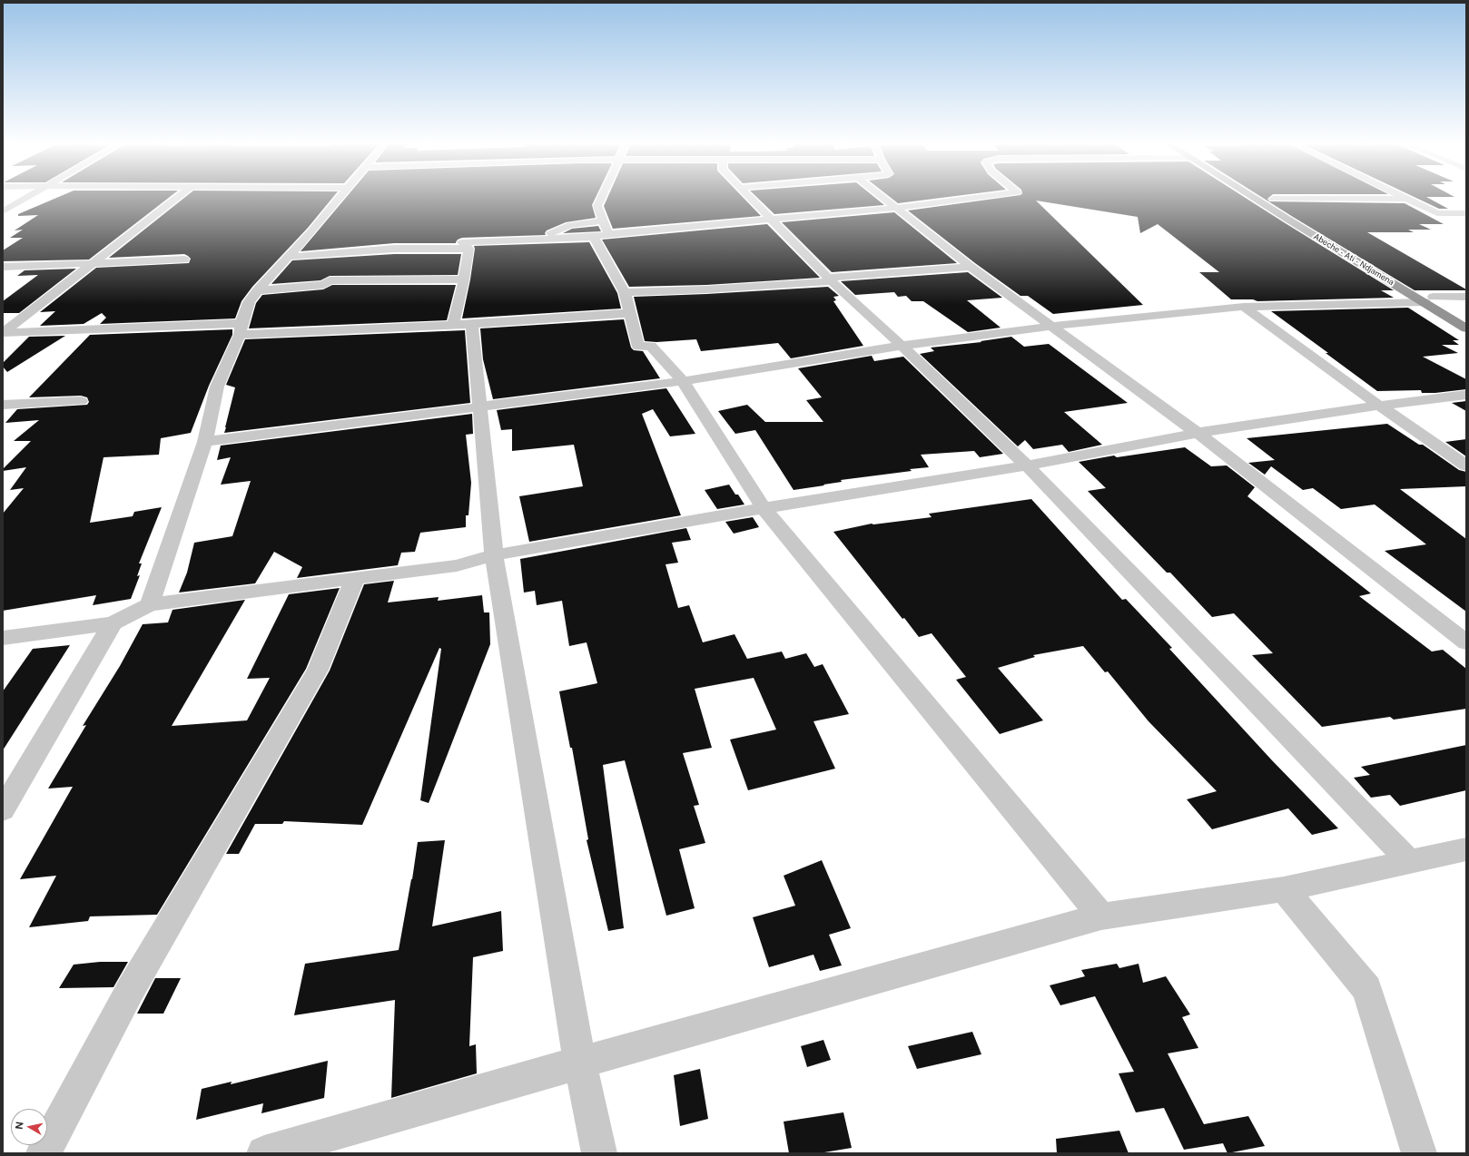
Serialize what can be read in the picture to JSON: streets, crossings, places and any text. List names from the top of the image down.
{
  "streets": {
    "highway": ["Abeche - Ati - Ndjamena"]
  },
  "north": "left"
}
